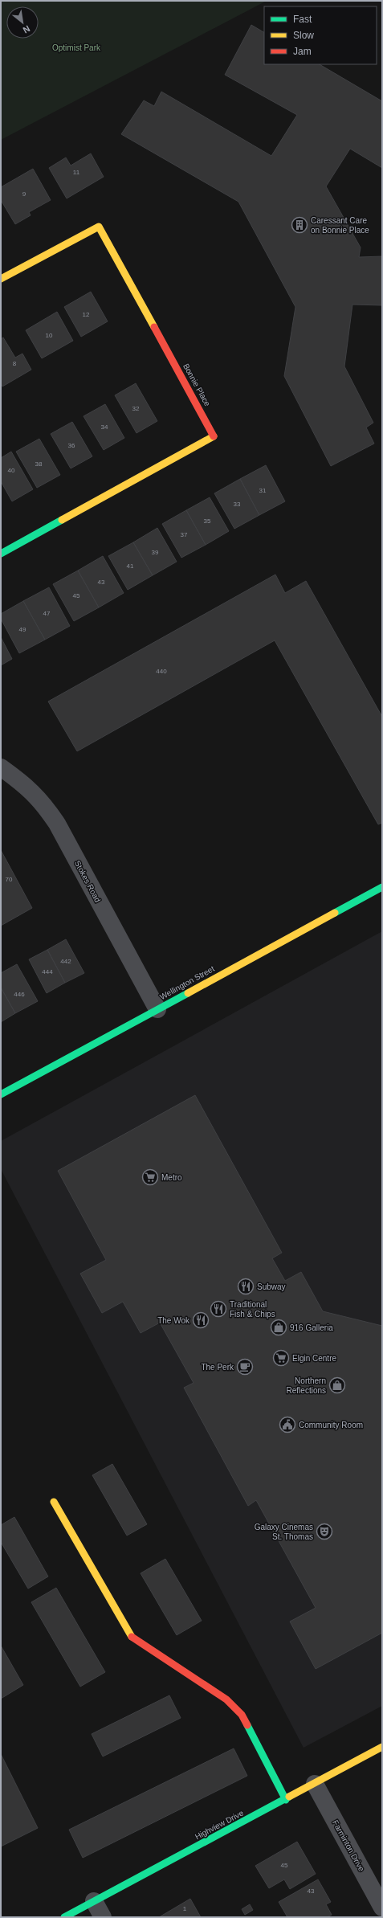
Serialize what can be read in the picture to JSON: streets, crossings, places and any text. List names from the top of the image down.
{
  "streets": {
    "street": [
      "Bonnie Place",
      "Stokes Road",
      "Wellington Street",
      "Highview Drive",
      "Farminton Drive"
    ]
  },
  "crossings": [
    ["Stokes Road", "Wellington Street"],
    ["Highview Drive", "Farminton Drive"]
  ],
  "parks": ["Optimist Park"],
  "places": {
    "building": ["Caressant Care on Bonnie Place"],
    "supermarket": ["Metro", "Elgin Centre"],
    "restaurant": ["Subway", "Traditional Fish & Chips", "The Wok"],
    "shop": ["916 Galleria", "Northern Reflections"],
    "cafe": ["The Perk"],
    "public building": ["Community Room"],
    "theatre": ["Galaxy Cinemas St. Thomas"]
  },
  "house_numbers": [
    "11",
    "9",
    "12",
    "10",
    "8",
    "32",
    "34",
    "36",
    "38",
    "40",
    "31",
    "33",
    "35",
    "37",
    "39",
    "41",
    "43",
    "45",
    "47",
    "49",
    "440",
    "70",
    "442",
    "444",
    "446",
    "45",
    "43",
    "1"
  ],
  "legend": ["Fast", "Slow", "Jam"],
  "north": "bottom right"
}
